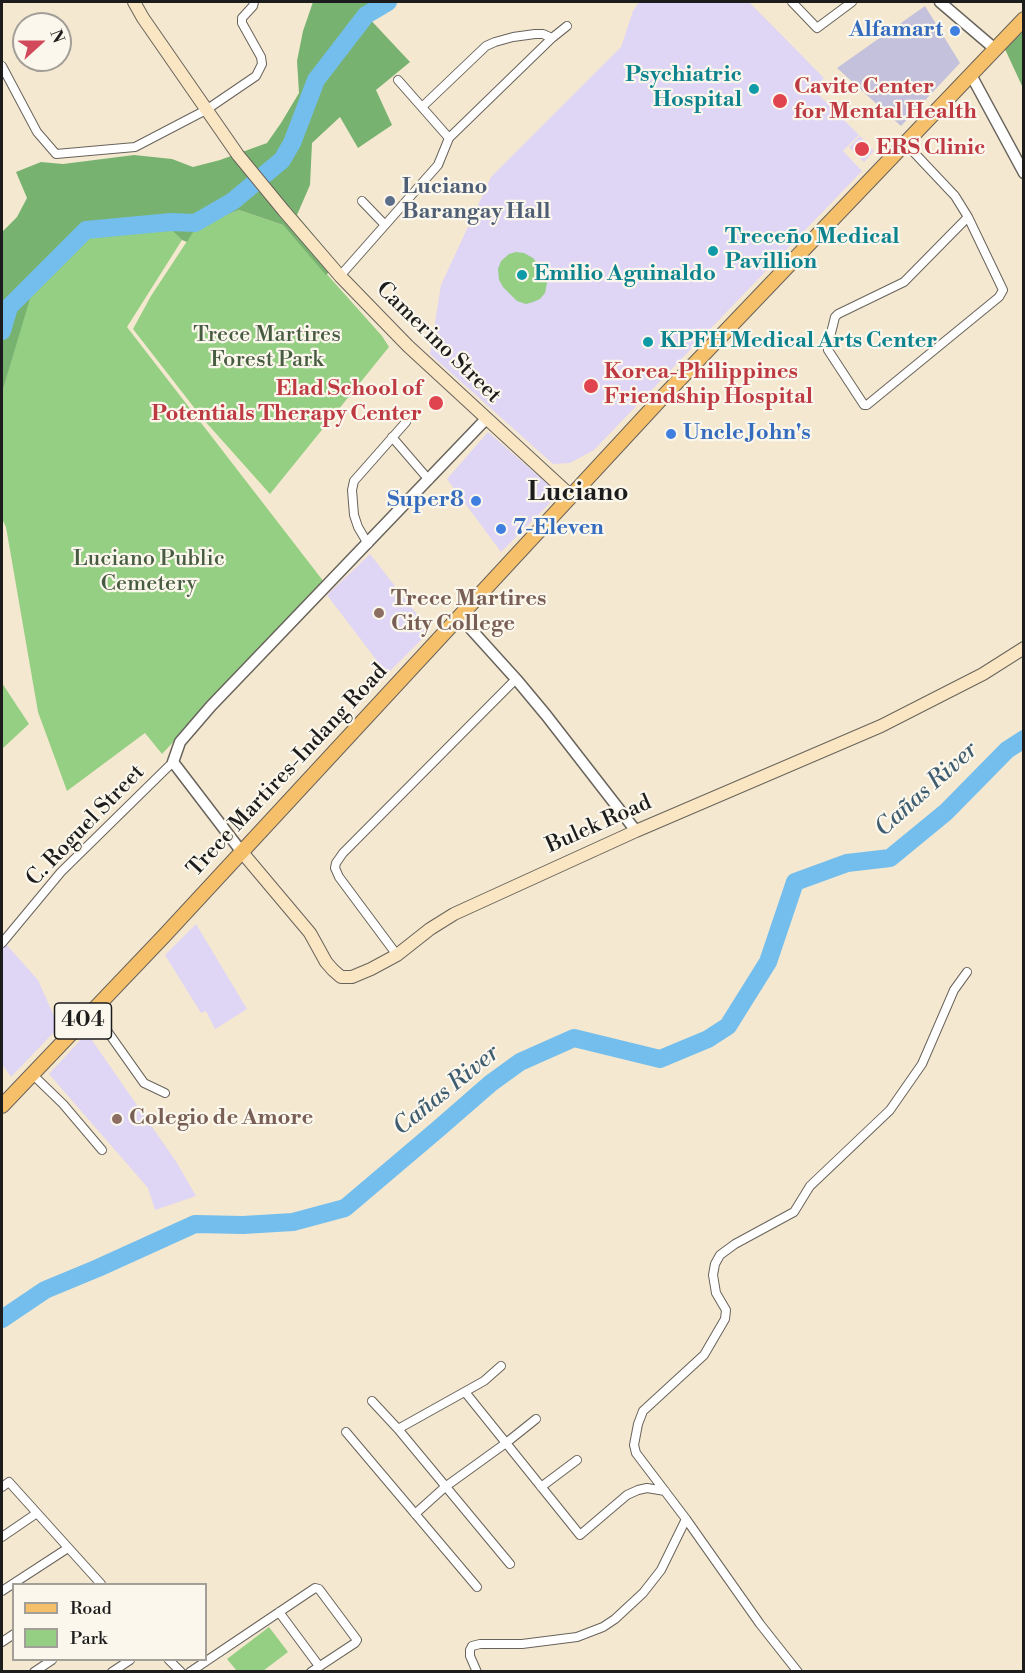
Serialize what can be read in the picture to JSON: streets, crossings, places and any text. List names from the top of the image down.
{
  "streets": {
    "main road": [
      "Camerino Street",
      "Trece Martires-Indang Road",
      "Bulek Road",
      "404"
    ],
    "street": ["C. Roguel Street"]
  },
  "crossings": [
    ["Camerino Street", "Trece Martires-Indang Road"],
    ["Trece Martires-Indang Road", "Bulek Road"]
  ],
  "districts": ["Luciano"],
  "water": ["Cañas River"],
  "parks": ["Trece Martires Forest Park", "Luciano Public Cemetery"],
  "places": [
    "Alfamart",
    "Psychiatric Hospital",
    "Cavite Center for Mental Health",
    "ERS Clinic",
    "Luciano Barangay Hall",
    "Treceño Medical Pavillion",
    "Emilio Aguinaldo",
    "KPFH Medical Arts Center",
    "Korea-Philippines Friendship Hospital",
    "Elad School of Potentials Therapy Center",
    "Uncle John's",
    "Super8",
    "7-Eleven",
    "Trece Martires City College",
    "Colegio de Amore"
  ],
  "legend": ["Road", "Park"],
  "north": "right"
}
